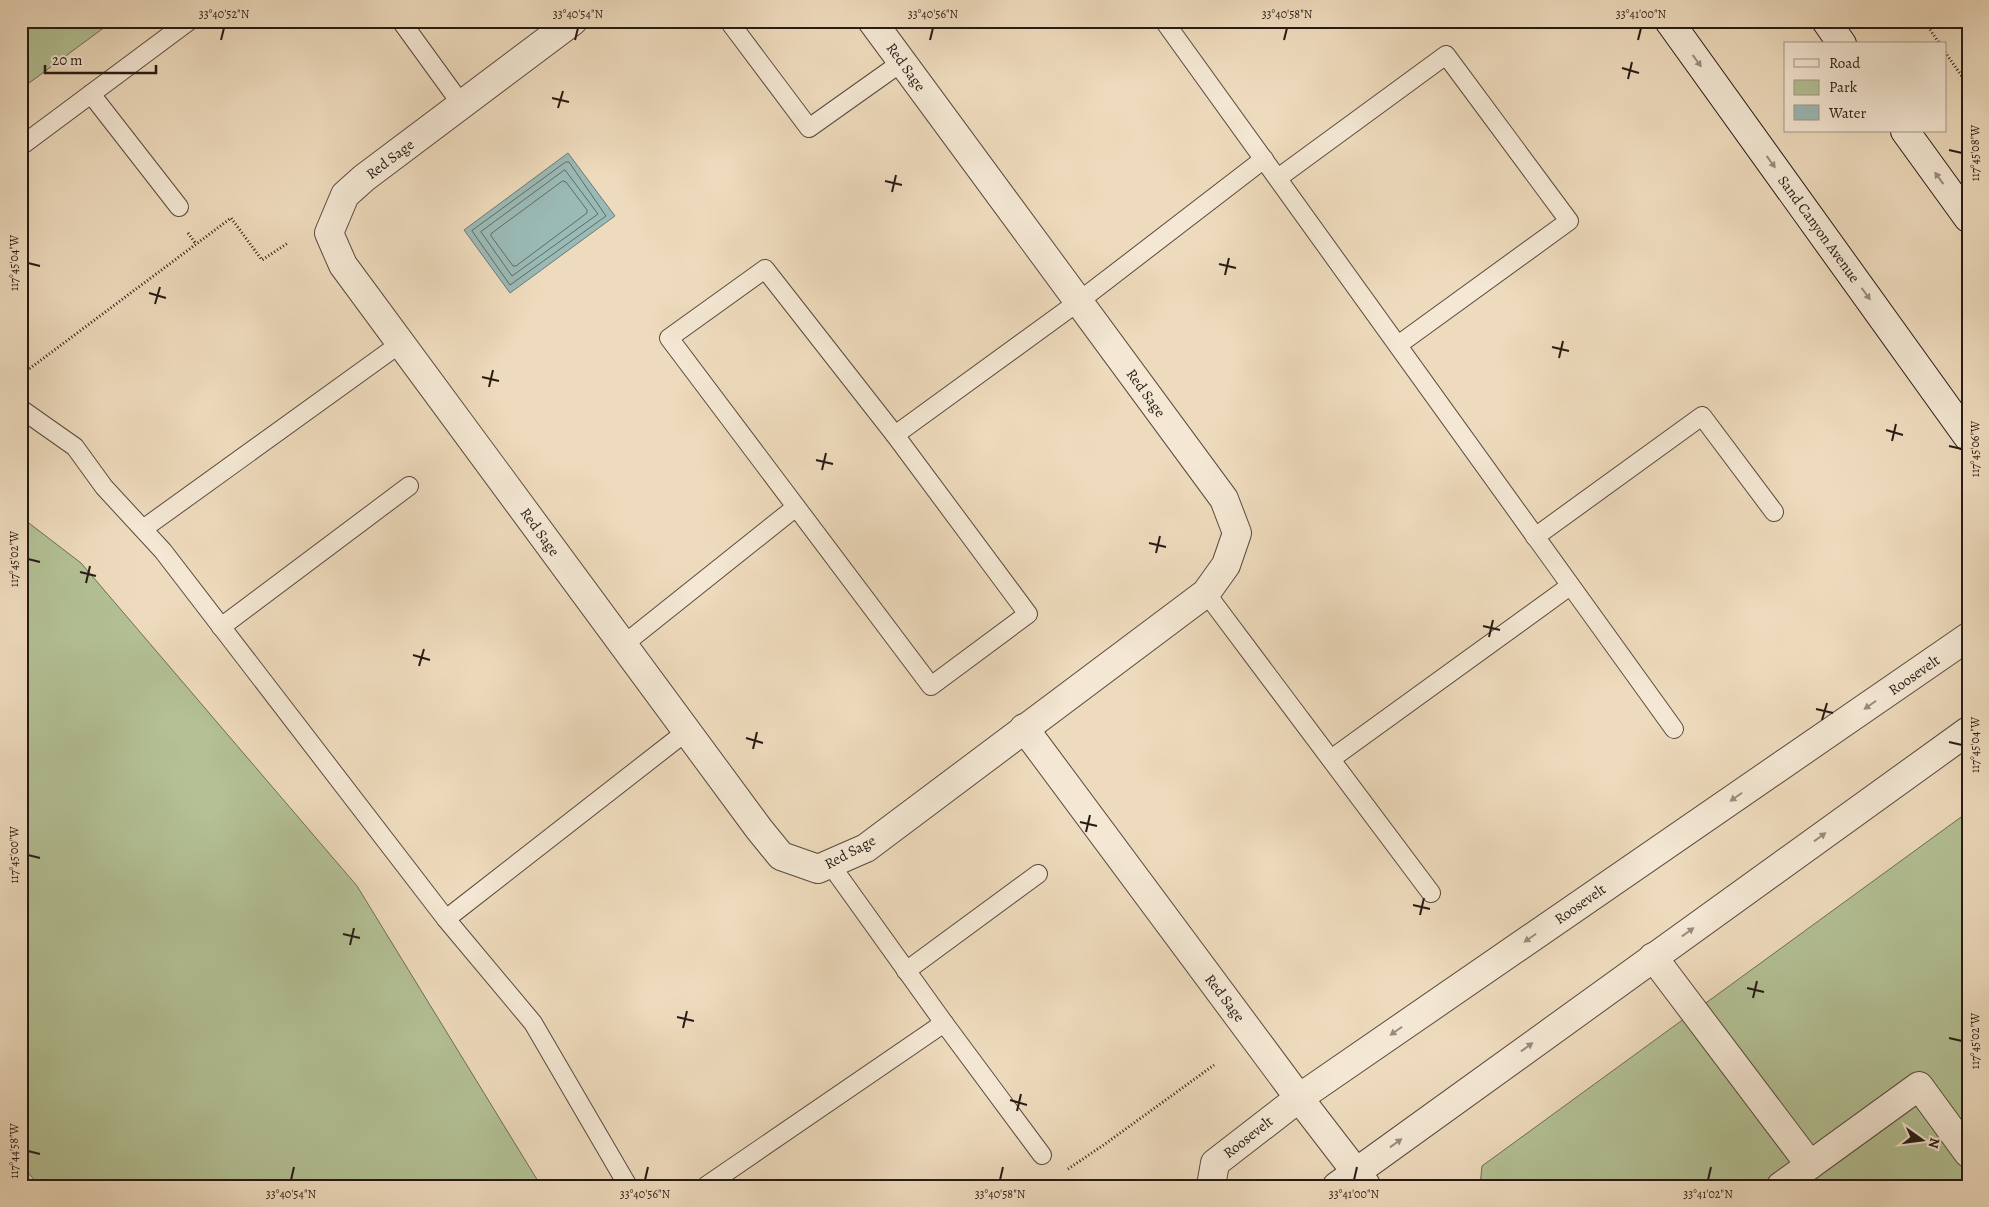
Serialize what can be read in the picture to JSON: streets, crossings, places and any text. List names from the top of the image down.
{
  "streets": {
    "street": ["Red Sage", "Sand Canyon Avenue", "Roosevelt"]
  },
  "crossings": [
    ["Red Sage", "Roosevelt"]
  ],
  "one_way": ["Sand Canyon Avenue"],
  "legend": ["Road", "Park", "Water"],
  "scale_bar": "20 m",
  "north": "right",
  "coordinates": [
    "33°40'52\"N",
    "33°40'54\"N",
    "33°40'56\"N",
    "33°40'58\"N",
    "33°41'00\"N",
    "117°45'08\"W",
    "117°45'04\"W",
    "117°45'06\"W",
    "117°45'02\"W",
    "117°45'00\"W",
    "117°44'58\"W",
    "33°41'02\"N"
  ]
}
